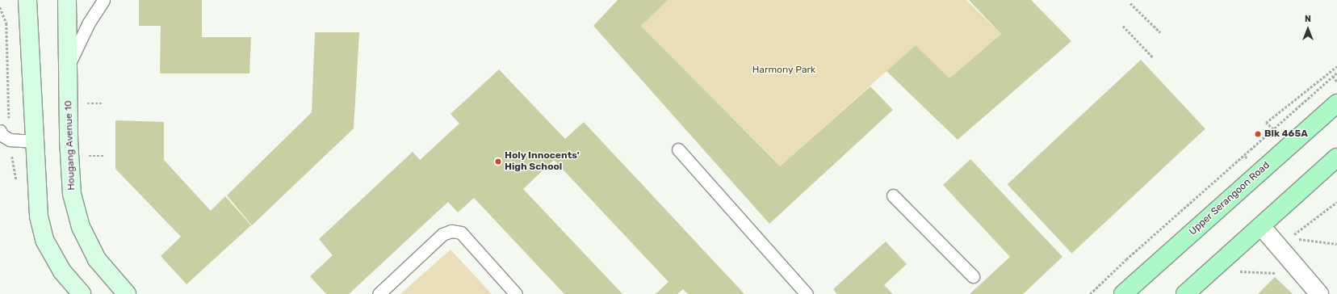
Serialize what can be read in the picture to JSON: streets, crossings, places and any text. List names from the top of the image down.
{
  "streets": {
    "main road": ["Hougang Avenue 10", "Upper Serangoon Road"]
  },
  "parks": ["Harmony Park"],
  "places": ["Blk 465A", "Holy Innocents' High School"],
  "north": "top"
}
